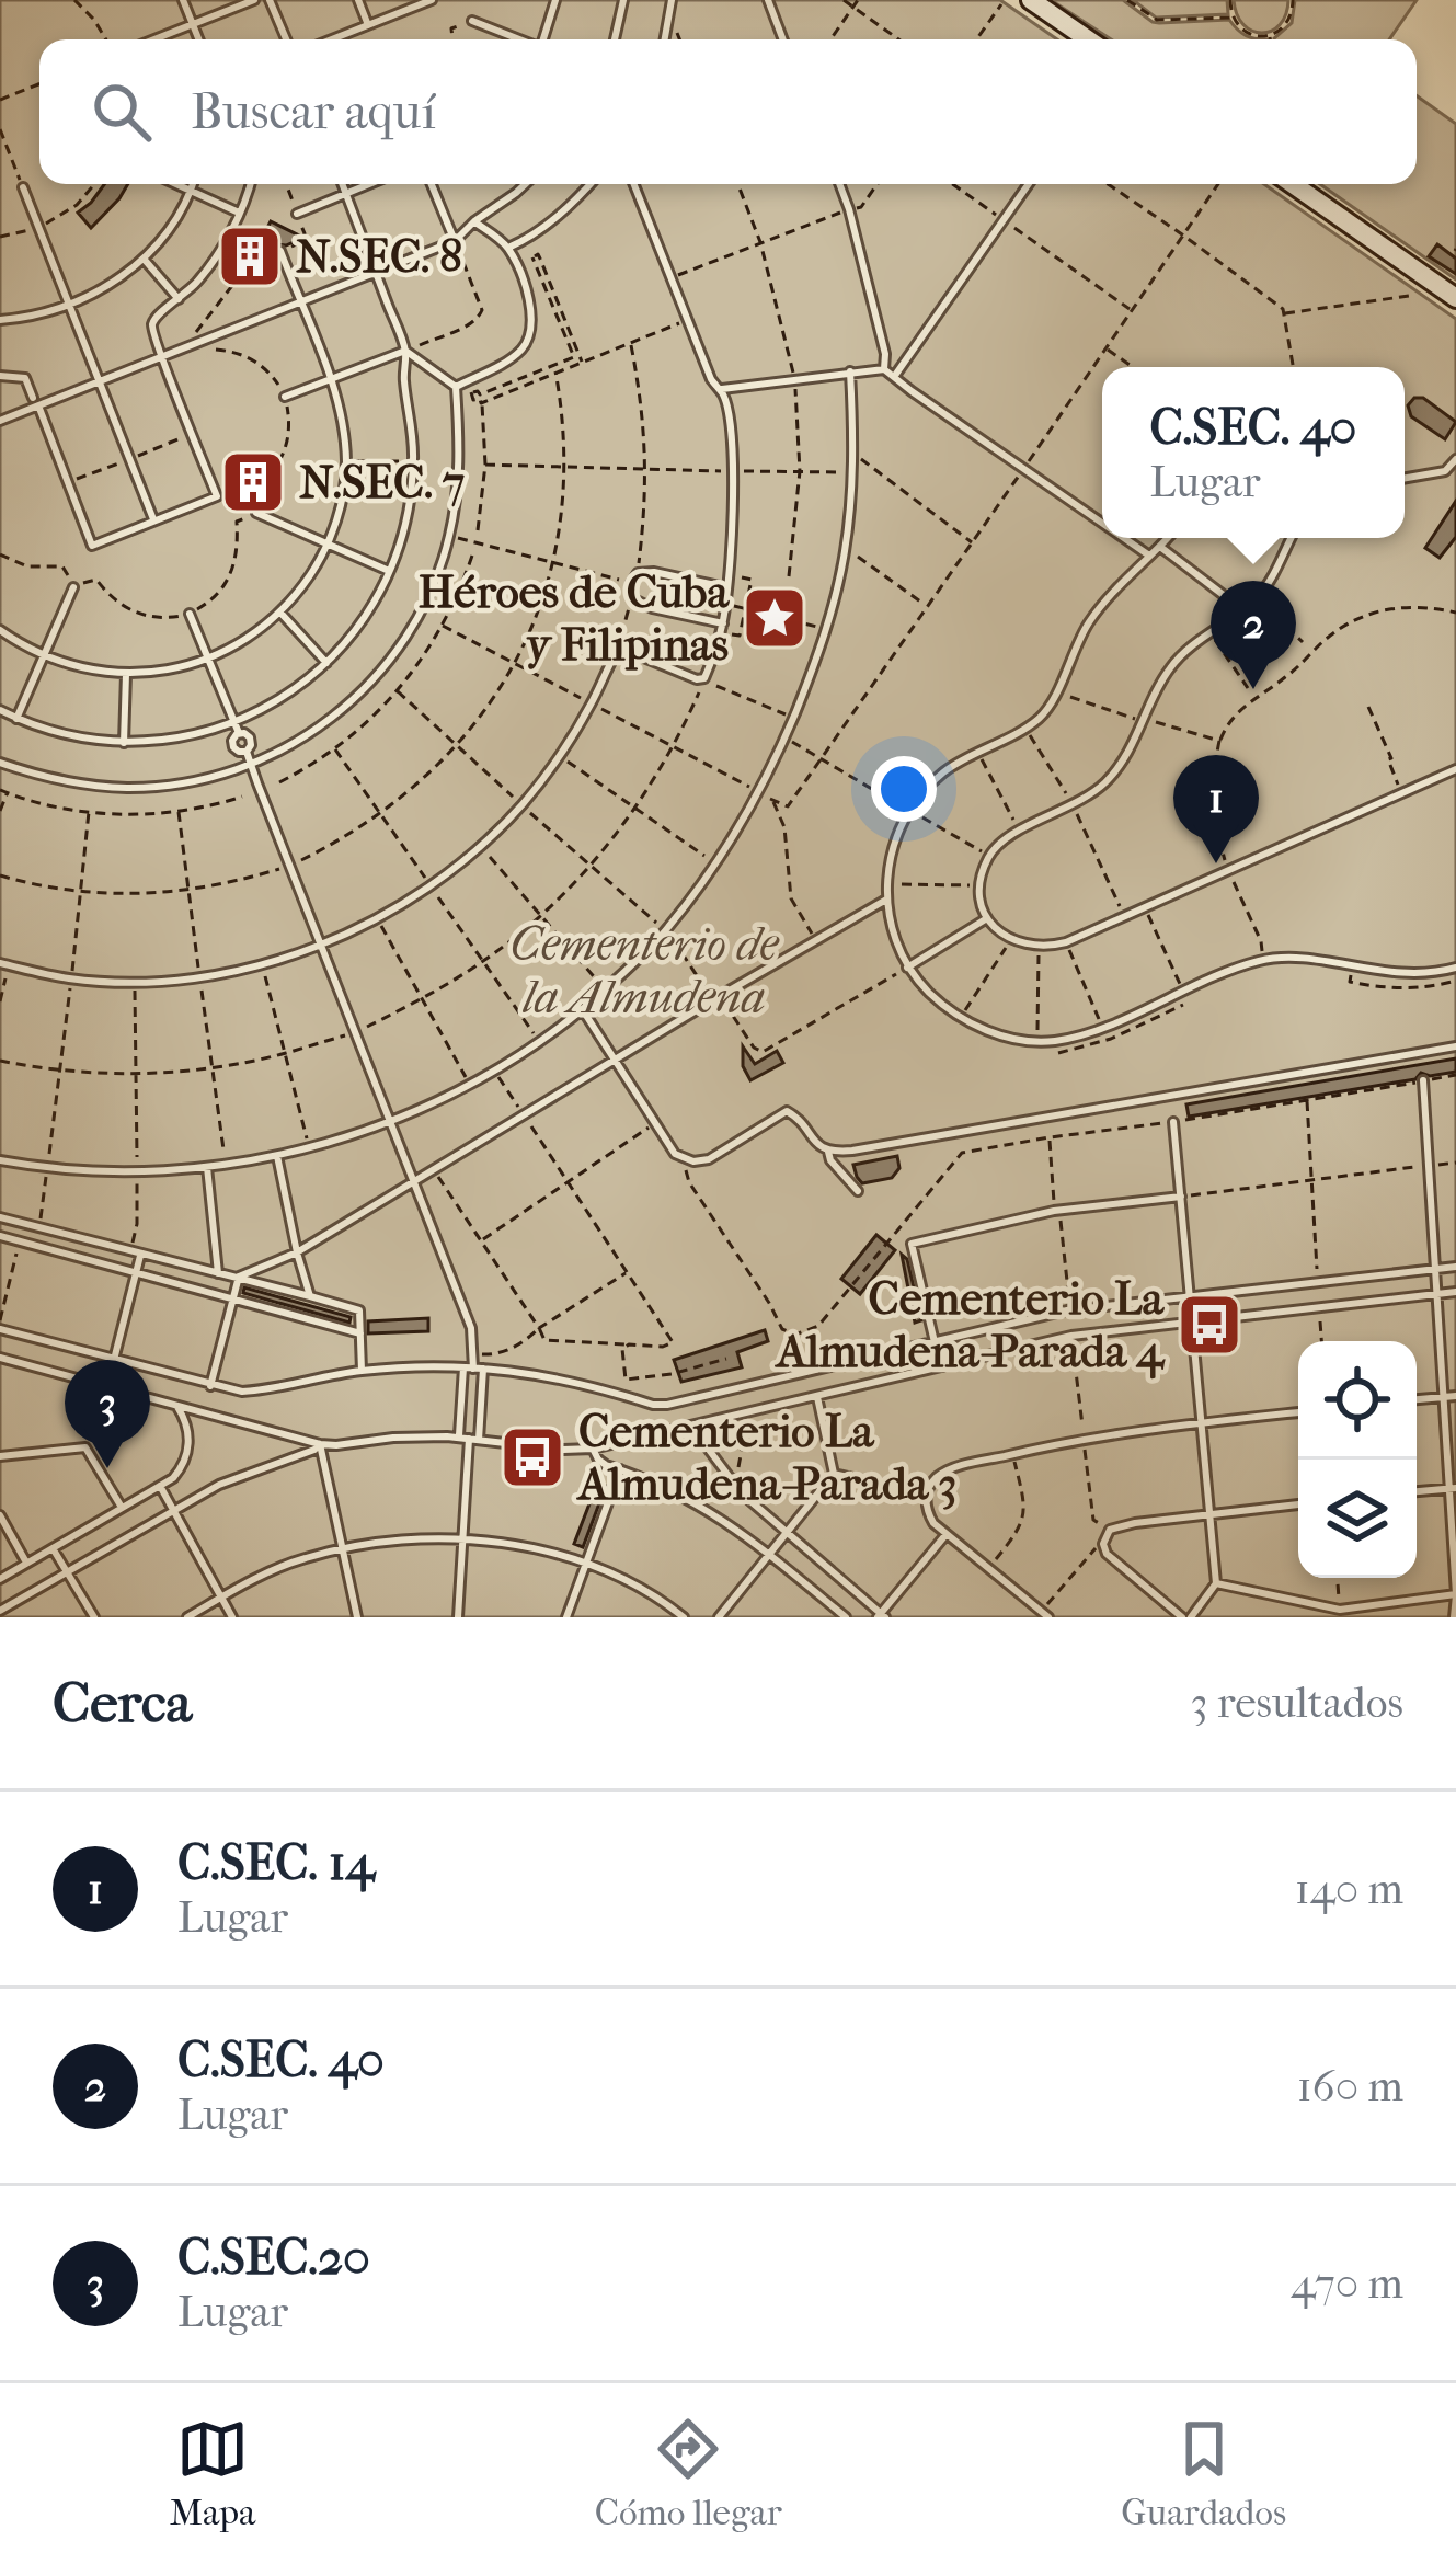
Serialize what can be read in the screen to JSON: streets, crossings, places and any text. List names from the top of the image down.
{
  "parks": ["Cementerio de la Almudena"],
  "places": {
    "building": ["N.SEC. 8", "N.SEC. 7"],
    "place": ["Héroes de Cuba y Filipinas"],
    "bus stop": ["Cementerio La Almudena-Parada 4", "Cementerio La Almudena-Parada 3"]
  },
  "page": {
    "search": "Buscar aquí",
    "popup": ["C.SEC. 40", "Lugar"],
    "pins": ["2", "1", "3"],
    "heading": ["Cerca", "3 resultados"],
    "list": [
      {
        "mark": "1",
        "name": "C.SEC. 14",
        "note": "Lugar",
        "value": "140 m"
      },
      {
        "mark": "2",
        "name": "C.SEC. 40",
        "note": "Lugar",
        "value": "160 m"
      },
      {
        "mark": "3",
        "name": "C.SEC.20",
        "note": "Lugar",
        "value": "470 m"
      }
    ],
    "nav": ["Mapa", "Cómo llegar", "Guardados"]
  }
}
